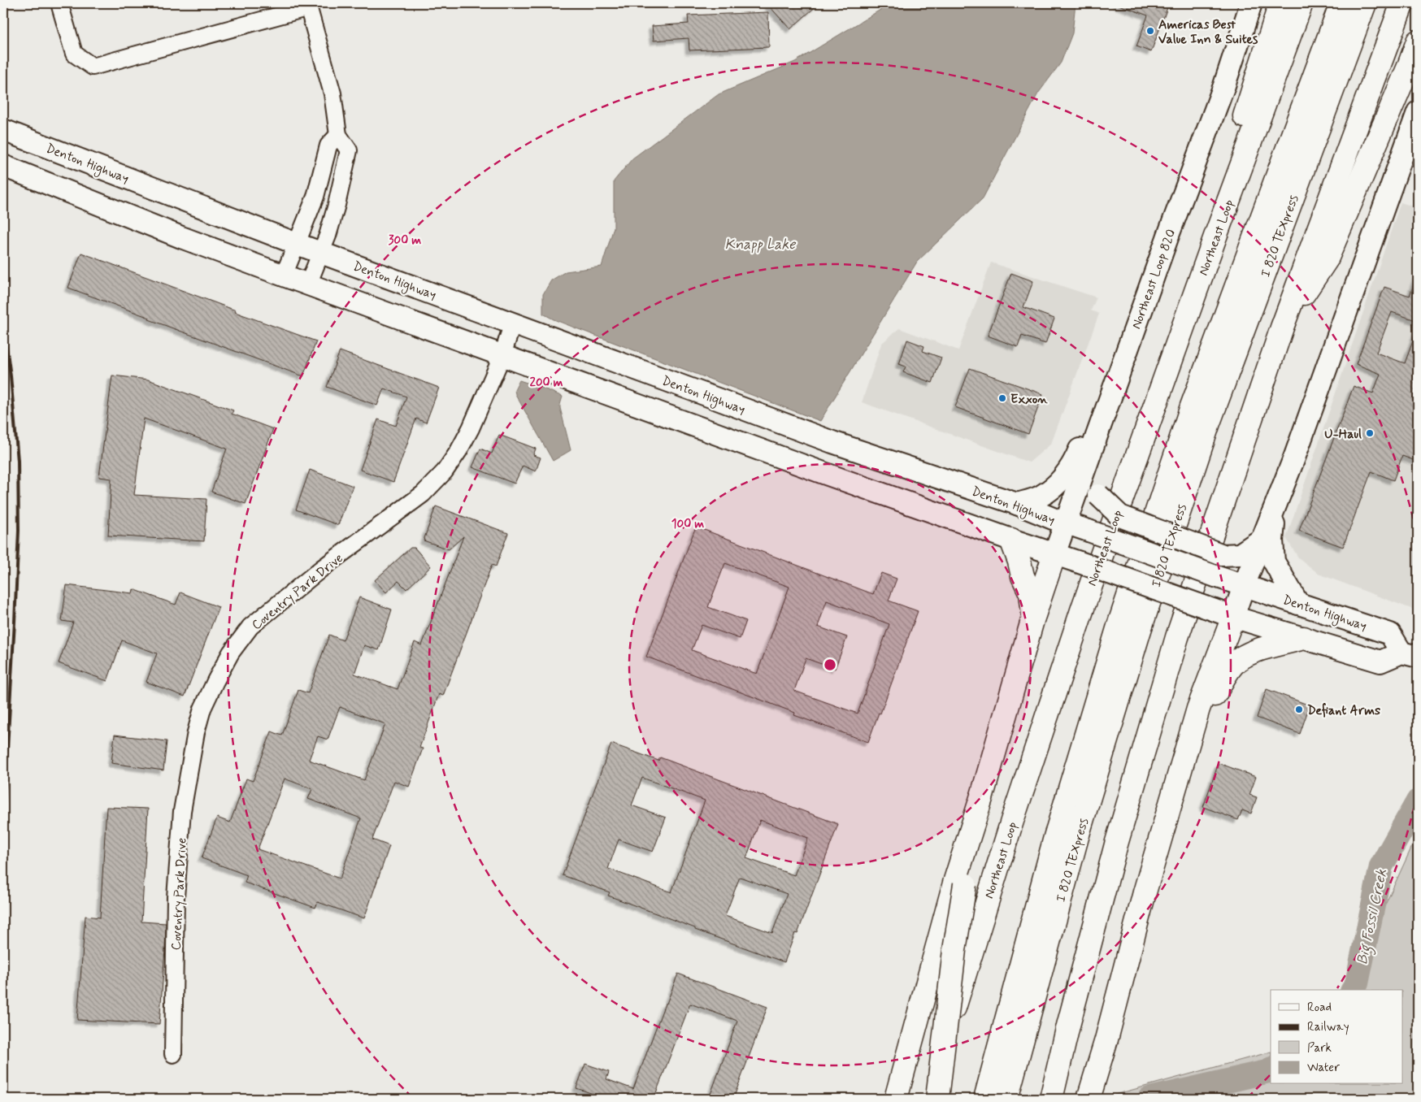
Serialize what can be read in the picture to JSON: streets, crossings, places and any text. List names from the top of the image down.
{
  "streets": {
    "highway": ["I 820 TEXpress", "Northeast Loop"],
    "main road": ["Denton Highway", "Northeast Loop 820"],
    "street": ["Coventry Park Drive"]
  },
  "crossings": [
    ["Denton Highway", "Northeast Loop 820"],
    ["Denton Highway", "Coventry Park Drive"]
  ],
  "water": ["Knapp Lake", "Big Fossil Creek"],
  "places": [
    "Americas Best Value Inn & Suites",
    "Exxon",
    "U-Haul",
    "Defiant Arms"
  ],
  "legend": [
    "Road",
    "Railway",
    "Park",
    "Water"
  ],
  "rings": ["300 m", "200 m", "100 m"]
}
